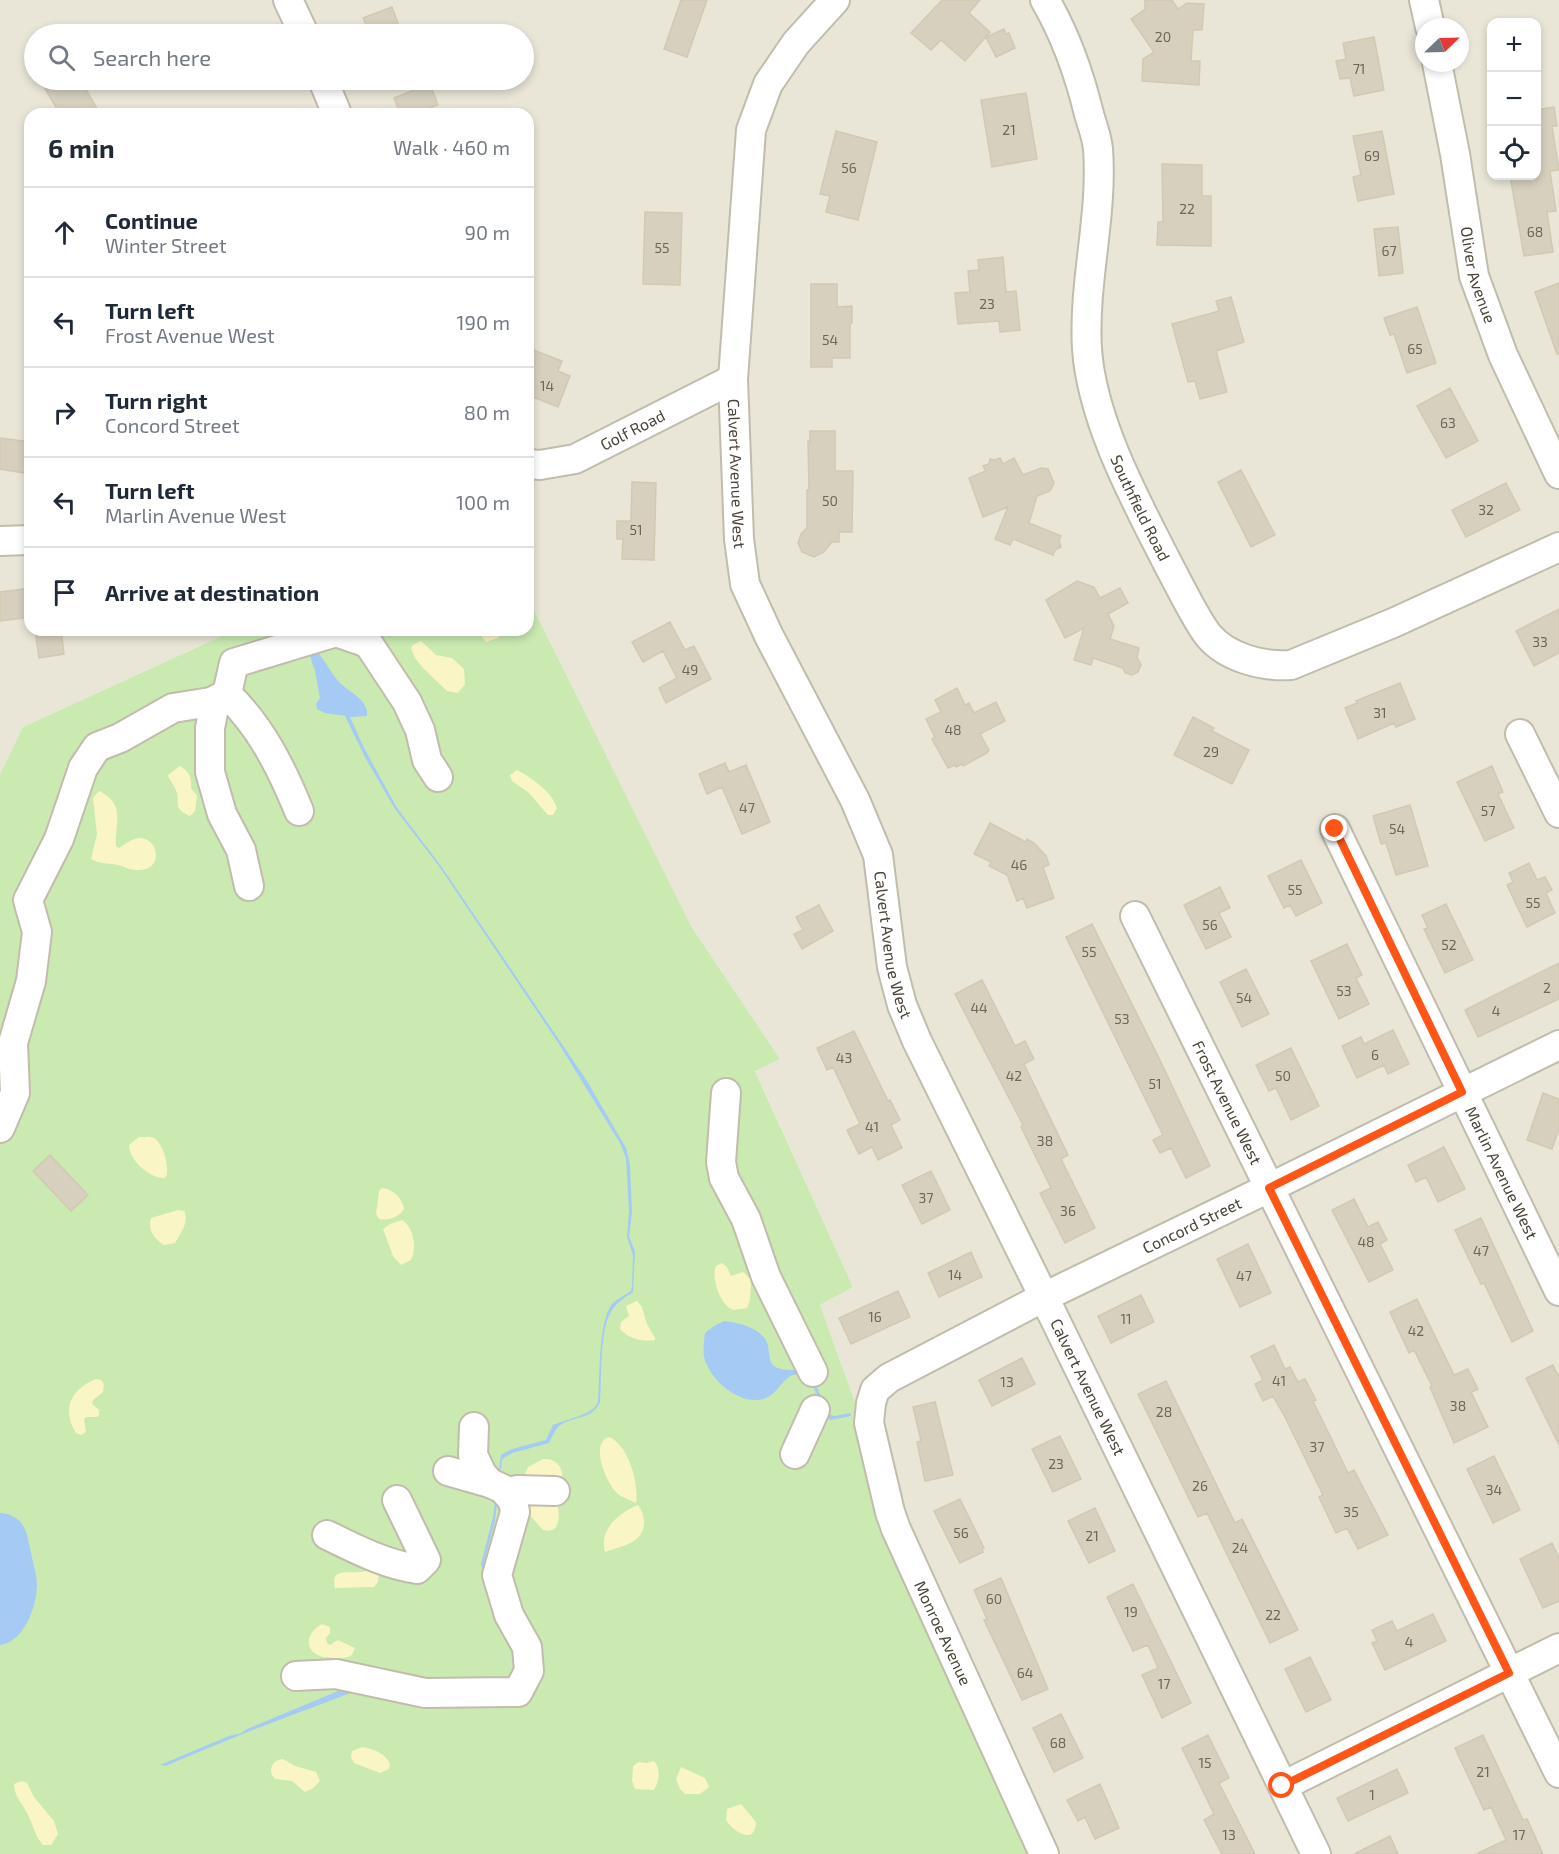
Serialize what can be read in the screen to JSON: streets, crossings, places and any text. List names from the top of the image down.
{
  "streets": {
    "street": [
      "Oliver Avenue",
      "Golf Road",
      "Calvert Avenue West",
      "Southfield Road",
      "Frost Avenue West",
      "Marlin Avenue West",
      "Concord Street",
      "Monroe Avenue"
    ]
  },
  "crossings": [
    ["Golf Road", "Calvert Avenue West"],
    ["Calvert Avenue West", "Concord Street"],
    ["Frost Avenue West", "Concord Street"],
    ["Marlin Avenue West", "Concord Street"],
    ["Concord Street", "Monroe Avenue"]
  ],
  "house_numbers": [
    "20",
    "71",
    "21",
    "69",
    "56",
    "22",
    "68",
    "55",
    "67",
    "23",
    "54",
    "65",
    "14",
    "63",
    "50",
    "32",
    "51",
    "33",
    "49",
    "31",
    "48",
    "29",
    "47",
    "57",
    "54",
    "46",
    "55",
    "55",
    "56",
    "52",
    "55",
    "2",
    "53",
    "54",
    "44",
    "4",
    "53",
    "6",
    "43",
    "42",
    "50",
    "51",
    "41",
    "38",
    "37",
    "36",
    "48",
    "47",
    "14",
    "47",
    "16",
    "11",
    "42",
    "41",
    "13",
    "38",
    "28",
    "37",
    "23",
    "26",
    "34",
    "35",
    "56",
    "21",
    "24",
    "60",
    "19",
    "22",
    "4",
    "64",
    "17",
    "68",
    "15",
    "21",
    "1",
    "13",
    "17"
  ],
  "north": "top right",
  "page": {
    "map_buttons": ["+", "−"],
    "search": "Search here",
    "heading": ["6 min", "Walk · 460 m"],
    "list": [
      ["Continue", "Winter Street", "90 m"],
      ["Turn left", "Frost Avenue West", "190 m"],
      ["Turn right", "Concord Street", "80 m"],
      ["Turn left", "Marlin Avenue West", "100 m"],
      "Arrive at destination"
    ]
  }
}
